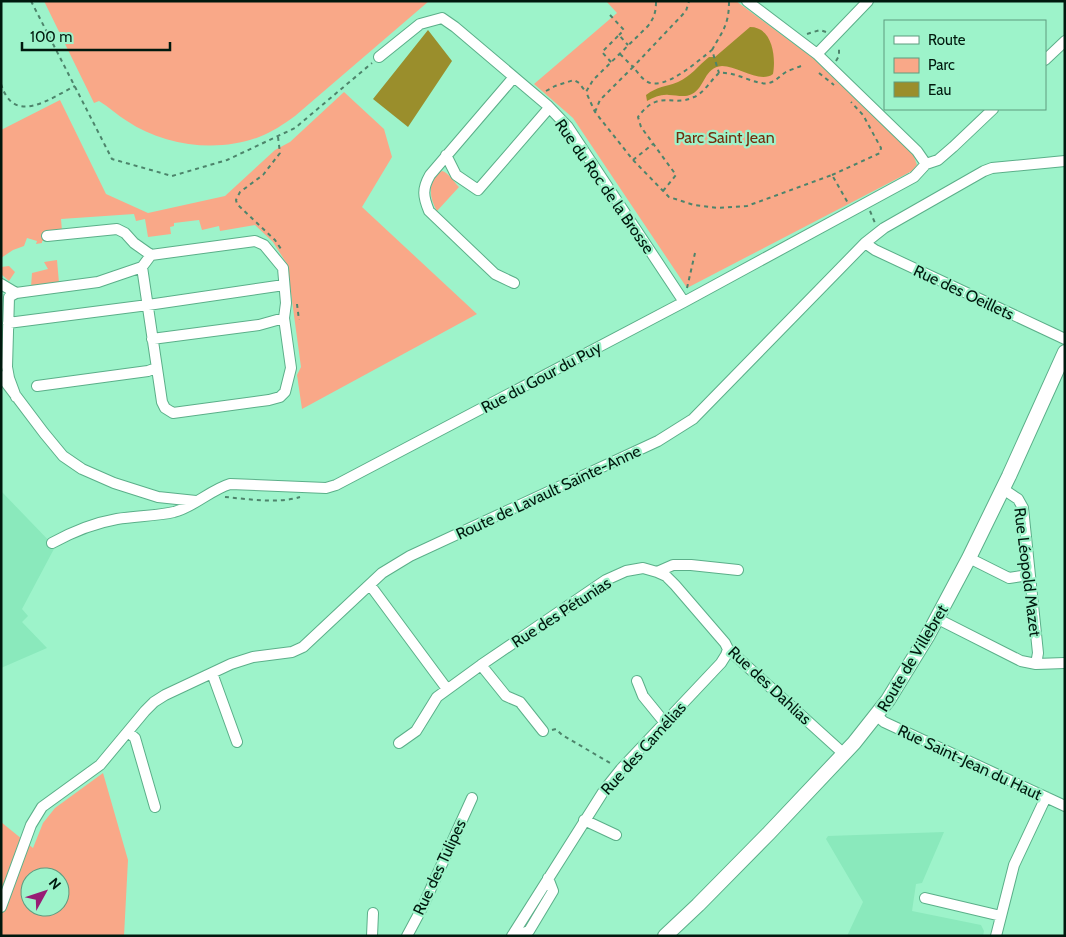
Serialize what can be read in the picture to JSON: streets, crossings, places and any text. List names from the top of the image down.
{
  "streets": {
    "main road": ["Route de Villebret"],
    "street": [
      "Rue du Roc de la Brosse",
      "Rue des Oeillets",
      "Rue du Gour du Puy",
      "Route de Lavault Sainte-Anne",
      "Rue Léopold Mazet",
      "Rue des Pétunias",
      "Rue des Dahlias",
      "Rue des Camélias",
      "Rue Saint-Jean du Haut",
      "Rue des Tulipes"
    ]
  },
  "crossings": [
    ["Rue du Roc de la Brosse", "Rue du Gour du Puy"],
    ["Rue des Oeillets", "Route de Lavault Sainte-Anne"],
    ["Rue Léopold Mazet", "Route de Villebret"],
    ["Rue des Pétunias", "Rue des Dahlias"],
    ["Route de Villebret", "Rue des Dahlias"],
    ["Route de Villebret", "Rue Saint-Jean du Haut"],
    ["Rue des Dahlias", "Rue des Camélias"]
  ],
  "parks": ["Parc Saint Jean"],
  "legend": ["Route", "Parc", "Eau"],
  "scale_bar": "100 m",
  "north": "top right"
}
